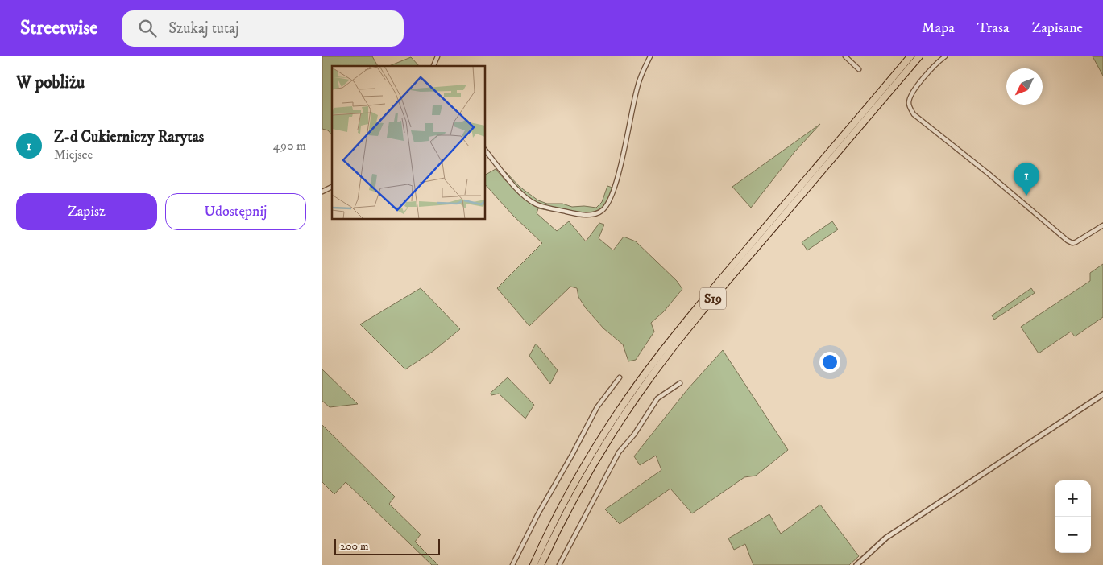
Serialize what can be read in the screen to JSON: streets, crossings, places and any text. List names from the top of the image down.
{
  "streets": {
    "highway": ["S19"]
  },
  "scale_bar": "200 m",
  "north": "bottom left",
  "page": {
    "header": "Streetwise",
    "search": "Szukaj tutaj",
    "nav": ["Mapa", "Trasa", "Zapisane"],
    "heading": "W pobliżu",
    "list": [
      {
        "mark": "1",
        "name": "Z-d Cukierniczy Rarytas",
        "note": "Miejsce",
        "value": "490 m"
      }
    ],
    "pins": "1",
    "buttons": ["Zapisz", "Udostępnij"],
    "map_buttons": ["+", "−"],
    "scale": "200 m"
  }
}
